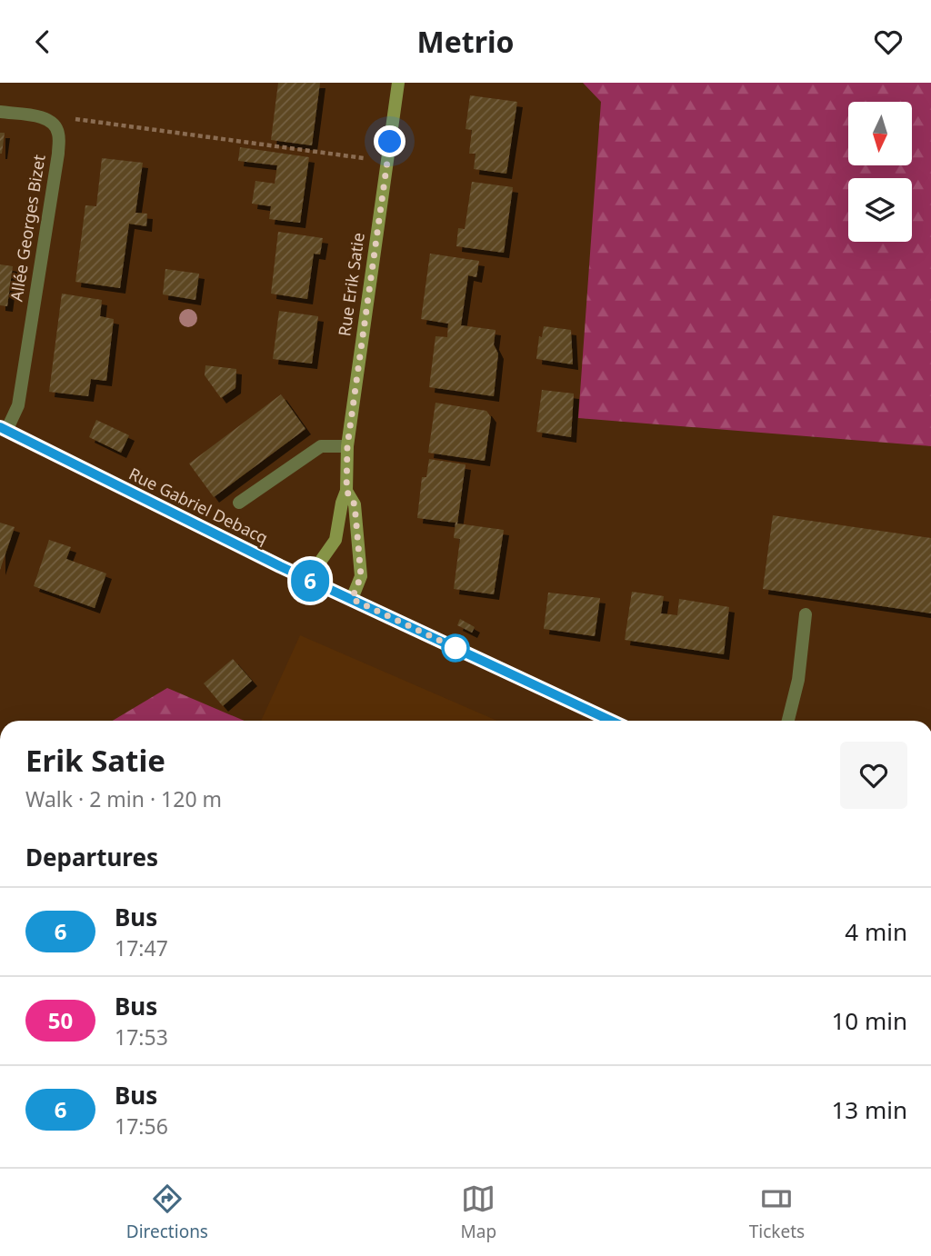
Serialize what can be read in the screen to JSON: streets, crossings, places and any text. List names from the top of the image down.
{
  "streets": {
    "street": ["Allée Georges Bizet", "Rue Erik Satie", "Rue Gabriel Debacq"]
  },
  "crossings": [
    ["Allée Georges Bizet", "Rue Gabriel Debacq"],
    ["Rue Erik Satie", "Rue Gabriel Debacq"]
  ],
  "lines": ["bus line 6"],
  "north": "bottom",
  "page": {
    "header": "Metrio",
    "on_map": "6",
    "heading": [
      ["Erik Satie", "Walk · 2 min · 120 m"],
      "Departures"
    ],
    "list": [
      {
        "mark": "6",
        "name": "Bus",
        "note": "17:47",
        "value": "4 min"
      },
      {
        "mark": "50",
        "name": "Bus",
        "note": "17:53",
        "value": "10 min"
      },
      {
        "mark": "6",
        "name": "Bus",
        "note": "17:56",
        "value": "13 min"
      }
    ],
    "tabs": ["Directions", "Map", "Tickets"]
  }
}
